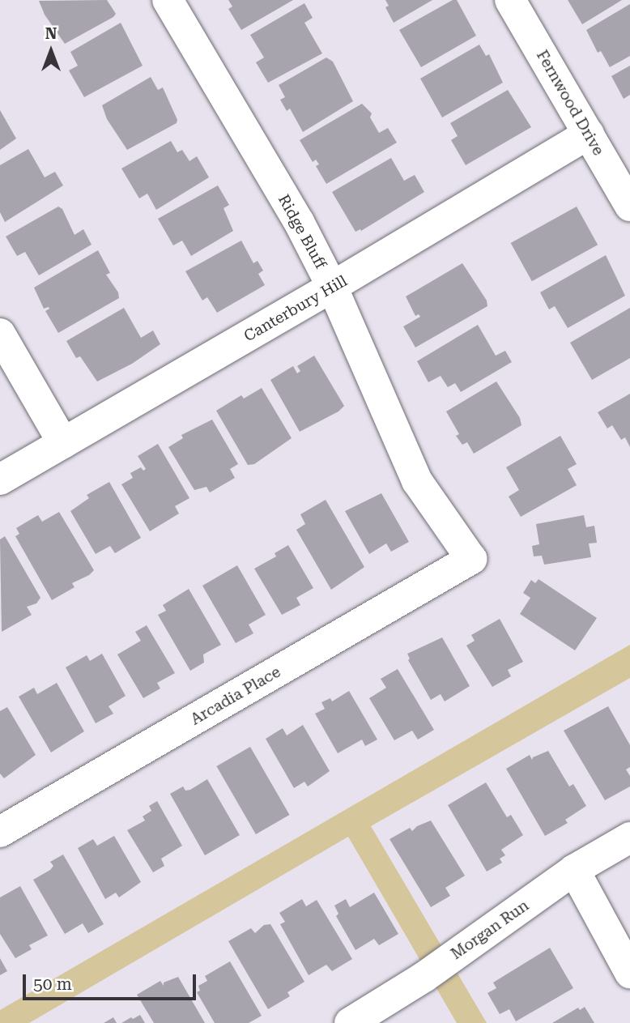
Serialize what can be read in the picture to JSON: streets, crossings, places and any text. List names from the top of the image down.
{
  "streets": {
    "street": [
      "Fernwood Drive",
      "Ridge Bluff",
      "Canterbury Hill",
      "Arcadia Place",
      "Morgan Run"
    ]
  },
  "crossings": [
    ["Fernwood Drive", "Canterbury Hill"],
    ["Ridge Bluff", "Canterbury Hill"],
    ["Ridge Bluff", "Arcadia Place"]
  ],
  "scale_bar": "50 m",
  "north": "top"
}
